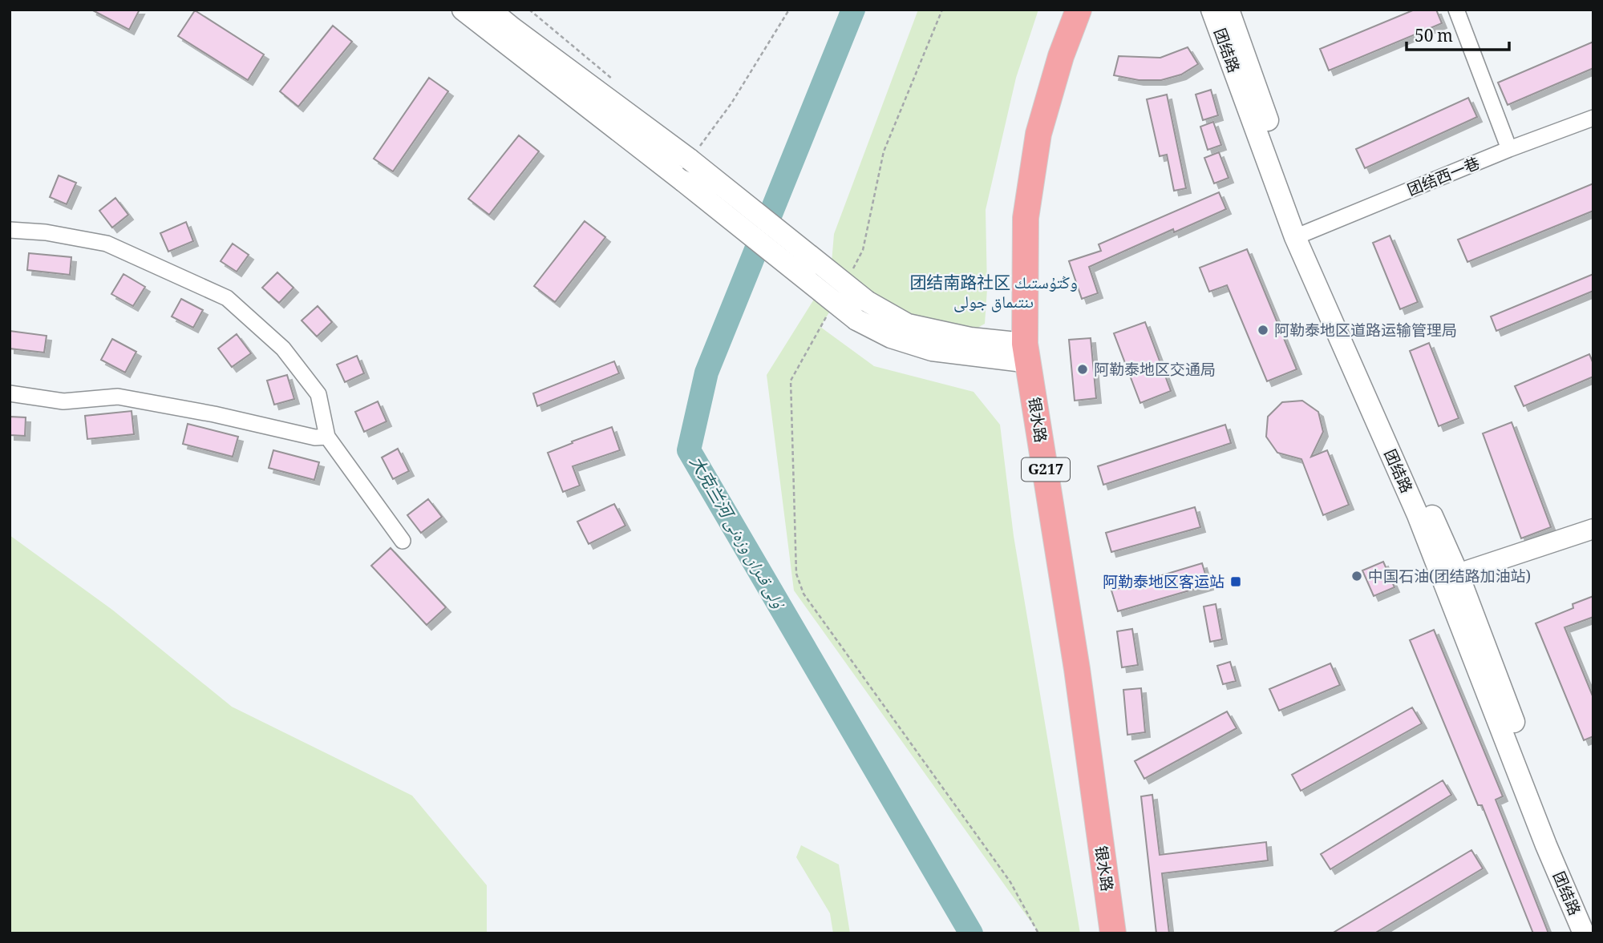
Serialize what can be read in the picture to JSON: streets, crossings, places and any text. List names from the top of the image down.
{
  "streets": {
    "highway": ["银水路", "G217"],
    "main road": ["团结路"],
    "street": ["团结西一巷"]
  },
  "crossings": [
    ["团结路", "团结西一巷"]
  ],
  "districts": ["团结南路社区 وڭتۇستىك ىنتىماق جولى"],
  "water": ["大克兰河 ۇلى قىران وزەنى"],
  "places": {
    "other": ["阿勒泰地区道路运输管理局", "阿勒泰地区交通局", "中国石油(团结路加油站)"],
    "transit": ["阿勒泰地区客运站"]
  },
  "scale_bar": "50 m"
}
